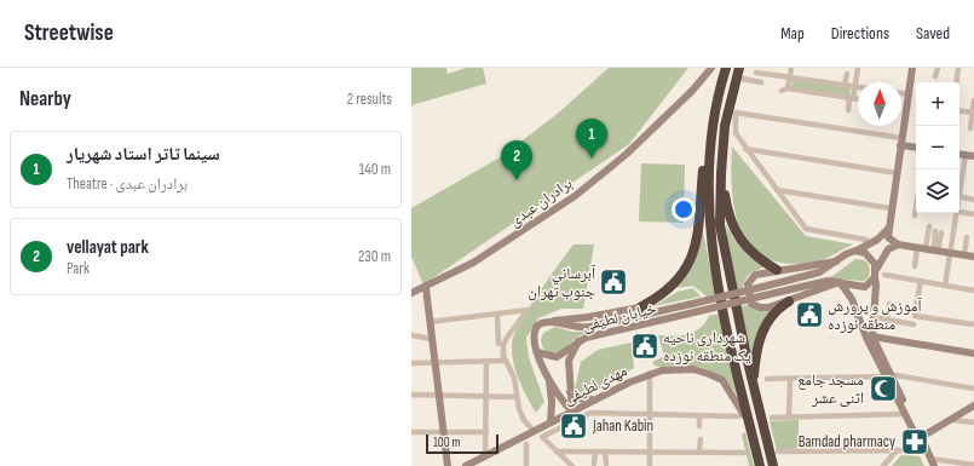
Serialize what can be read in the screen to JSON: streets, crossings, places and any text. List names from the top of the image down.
{
  "streets": {
    "main road": ["برادران عبدی", "خیابان لطیفی", "مهدی لطیفی"]
  },
  "places": {
    "public building": [
      "آبرساني جنوب تهران",
      "آموزش و پرورش منطقه نوزده",
      "شهرداری ناحیه یک منطقه نوزده",
      "Jahan Kabin"
    ],
    "mosque": ["مسجد جامع اثنی عشر"],
    "pharmacy": ["Bamdad pharmacy"]
  },
  "scale_bar": "100 m",
  "north": "top",
  "page": {
    "header": "Streetwise",
    "nav": ["Map", "Directions", "Saved"],
    "heading": ["Nearby", "2 results"],
    "map_buttons": ["+", "−"],
    "pins": ["1", "2"],
    "list": [
      {
        "mark": "1",
        "name": "سینما تاتر استاد شهریار",
        "note": "Theatre · برادران عبدی",
        "value": "140 m"
      },
      {
        "mark": "2",
        "name": "vellayat park",
        "note": "Park",
        "value": "230 m"
      }
    ],
    "scale": "100 m"
  }
}
